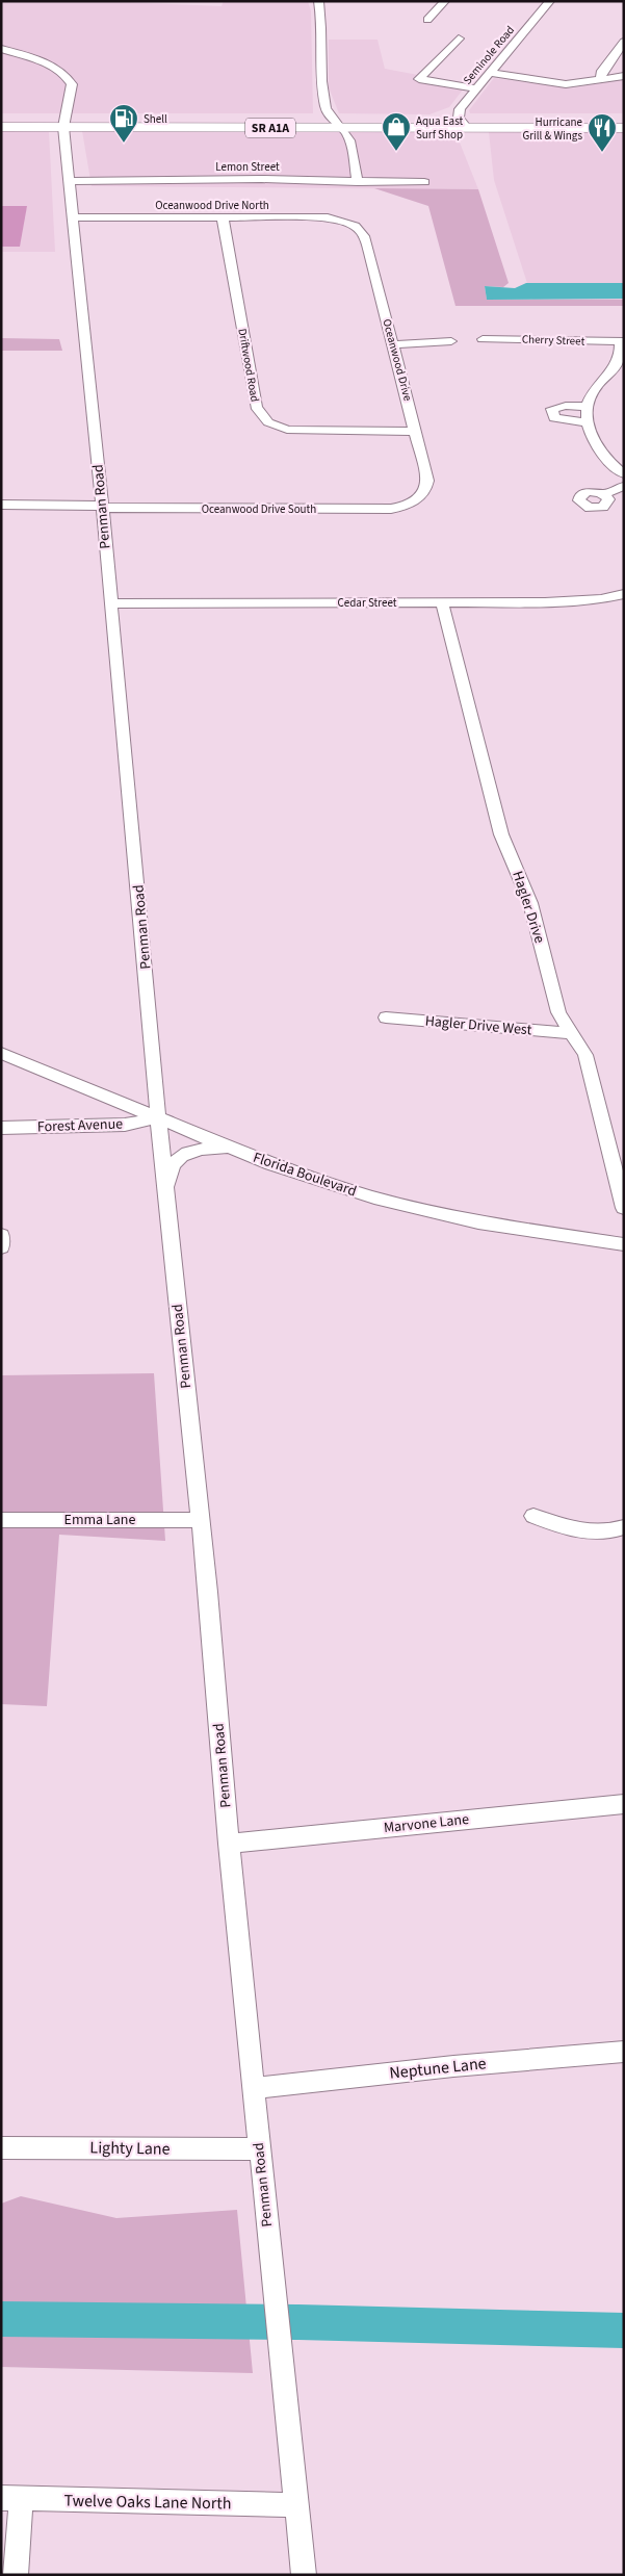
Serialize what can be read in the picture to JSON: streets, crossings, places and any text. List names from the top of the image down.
{
  "streets": {
    "highway": ["SR A1A"],
    "street": [
      "Seminole Road",
      "Lemon Street",
      "Oceanwood Drive North",
      "Cherry Street",
      "Oceanwood Drive",
      "Driftwood Road",
      "Penman Road",
      "Oceanwood Drive South",
      "Cedar Street",
      "Hagler Drive",
      "Hagler Drive West",
      "Forest Avenue",
      "Florida Boulevard",
      "Emma Lane",
      "Marvone Lane",
      "Neptune Lane",
      "Lighty Lane",
      "Twelve Oaks Lane North"
    ]
  },
  "crossings": [
    ["Seminole Road", "SR A1A"],
    ["SR A1A", "Penman Road"],
    ["Lemon Street", "Penman Road"],
    ["Oceanwood Drive North", "Oceanwood Drive"],
    ["Oceanwood Drive North", "Driftwood Road"],
    ["Oceanwood Drive North", "Penman Road"],
    ["Oceanwood Drive", "Driftwood Road"],
    ["Oceanwood Drive", "Oceanwood Drive South"],
    ["Penman Road", "Oceanwood Drive South"],
    ["Penman Road", "Cedar Street"],
    ["Penman Road", "Forest Avenue"],
    ["Penman Road", "Florida Boulevard"],
    ["Penman Road", "Emma Lane"],
    ["Penman Road", "Marvone Lane"],
    ["Penman Road", "Neptune Lane"],
    ["Penman Road", "Lighty Lane"],
    ["Penman Road", "Twelve Oaks Lane North"],
    ["Cedar Street", "Hagler Drive"],
    ["Hagler Drive", "Hagler Drive West"],
    ["Forest Avenue", "Florida Boulevard"]
  ],
  "places": {
    "fuel station": ["Shell"],
    "shop": ["Aqua East Surf Shop"],
    "restaurant": ["Hurricane Grill & Wings"]
  }
}
